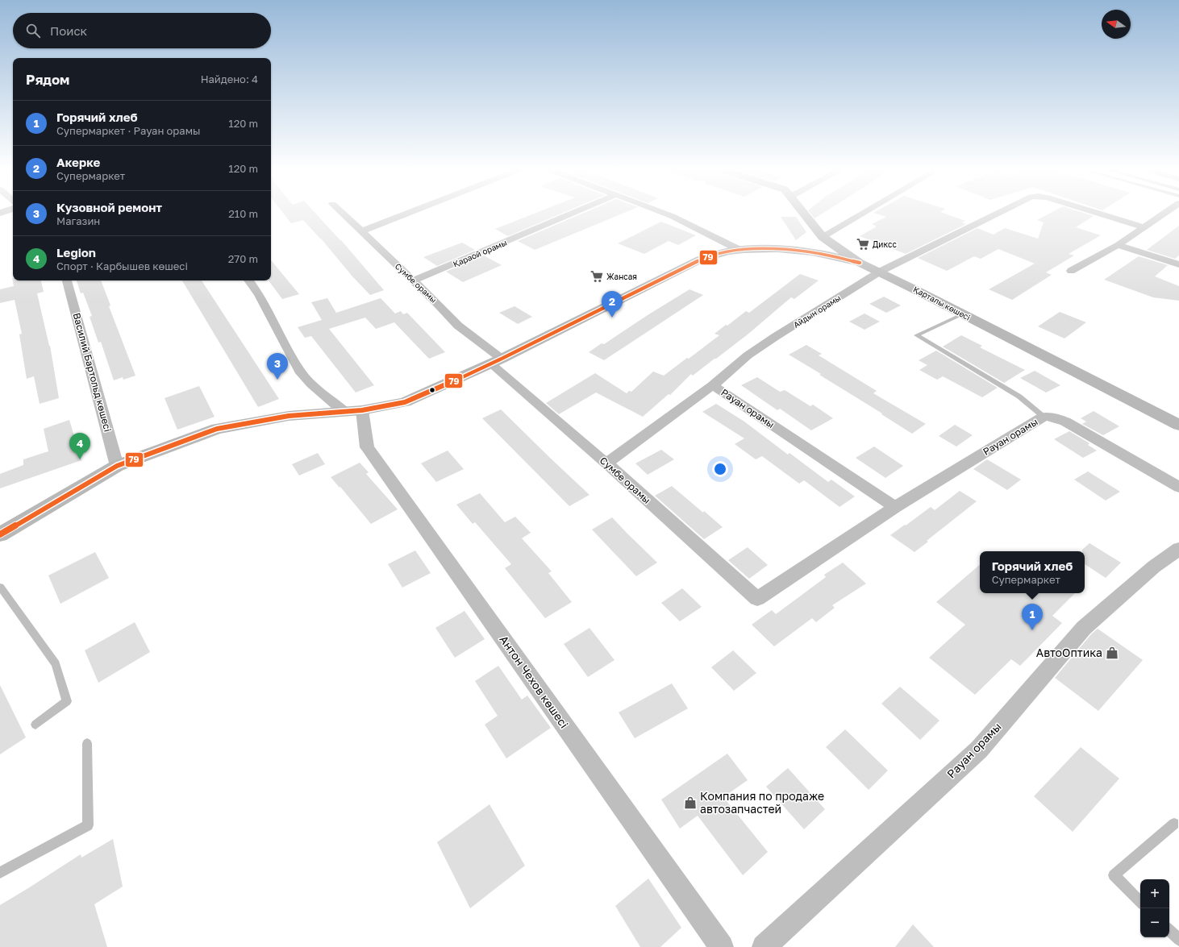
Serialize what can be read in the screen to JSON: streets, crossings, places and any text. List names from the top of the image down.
{
  "streets": {
    "street": [
      "Қараой орамы",
      "Сумбе орамы",
      "Қарталы көшесі",
      "Айдын орамы",
      "Василий Бартольд көшесі",
      "Рауан орамы",
      "Антон Чехов көшесі"
    ]
  },
  "crossings": [
    ["Қараой орамы", "Сумбе орамы"],
    ["Сумбе орамы", "Айдын орамы"],
    ["Сумбе орамы", "Рауан орамы"],
    ["Қарталы көшесі", "Айдын орамы"],
    ["Айдын орамы", "Рауан орамы"]
  ],
  "places": {
    "supermarket": ["Диксс", "Жансая"],
    "shop": ["АвтоОптика", "Компания по продаже автозапчастей"]
  },
  "lines": ["transit line 79"],
  "north": "left",
  "page": {
    "search": "Поиск",
    "heading": ["Рядом", "Найдено: 4"],
    "list": [
      {
        "mark": "1",
        "name": "Горячий хлеб",
        "note": "Супермаркет · Рауан орамы",
        "value": "120 m"
      },
      {
        "mark": "2",
        "name": "Акерке",
        "note": "Супермаркет",
        "value": "120 m"
      },
      {
        "mark": "3",
        "name": "Кузовной ремонт",
        "note": "Магазин",
        "value": "210 m"
      },
      {
        "mark": "4",
        "name": "Legion",
        "note": "Спорт · Карбышев көшесі",
        "value": "270 m"
      }
    ],
    "pins": [
      "2",
      "3",
      "4",
      "1"
    ],
    "popup": ["Горячий хлеб", "Супермаркет"],
    "map_buttons": ["+", "−"]
  }
}
